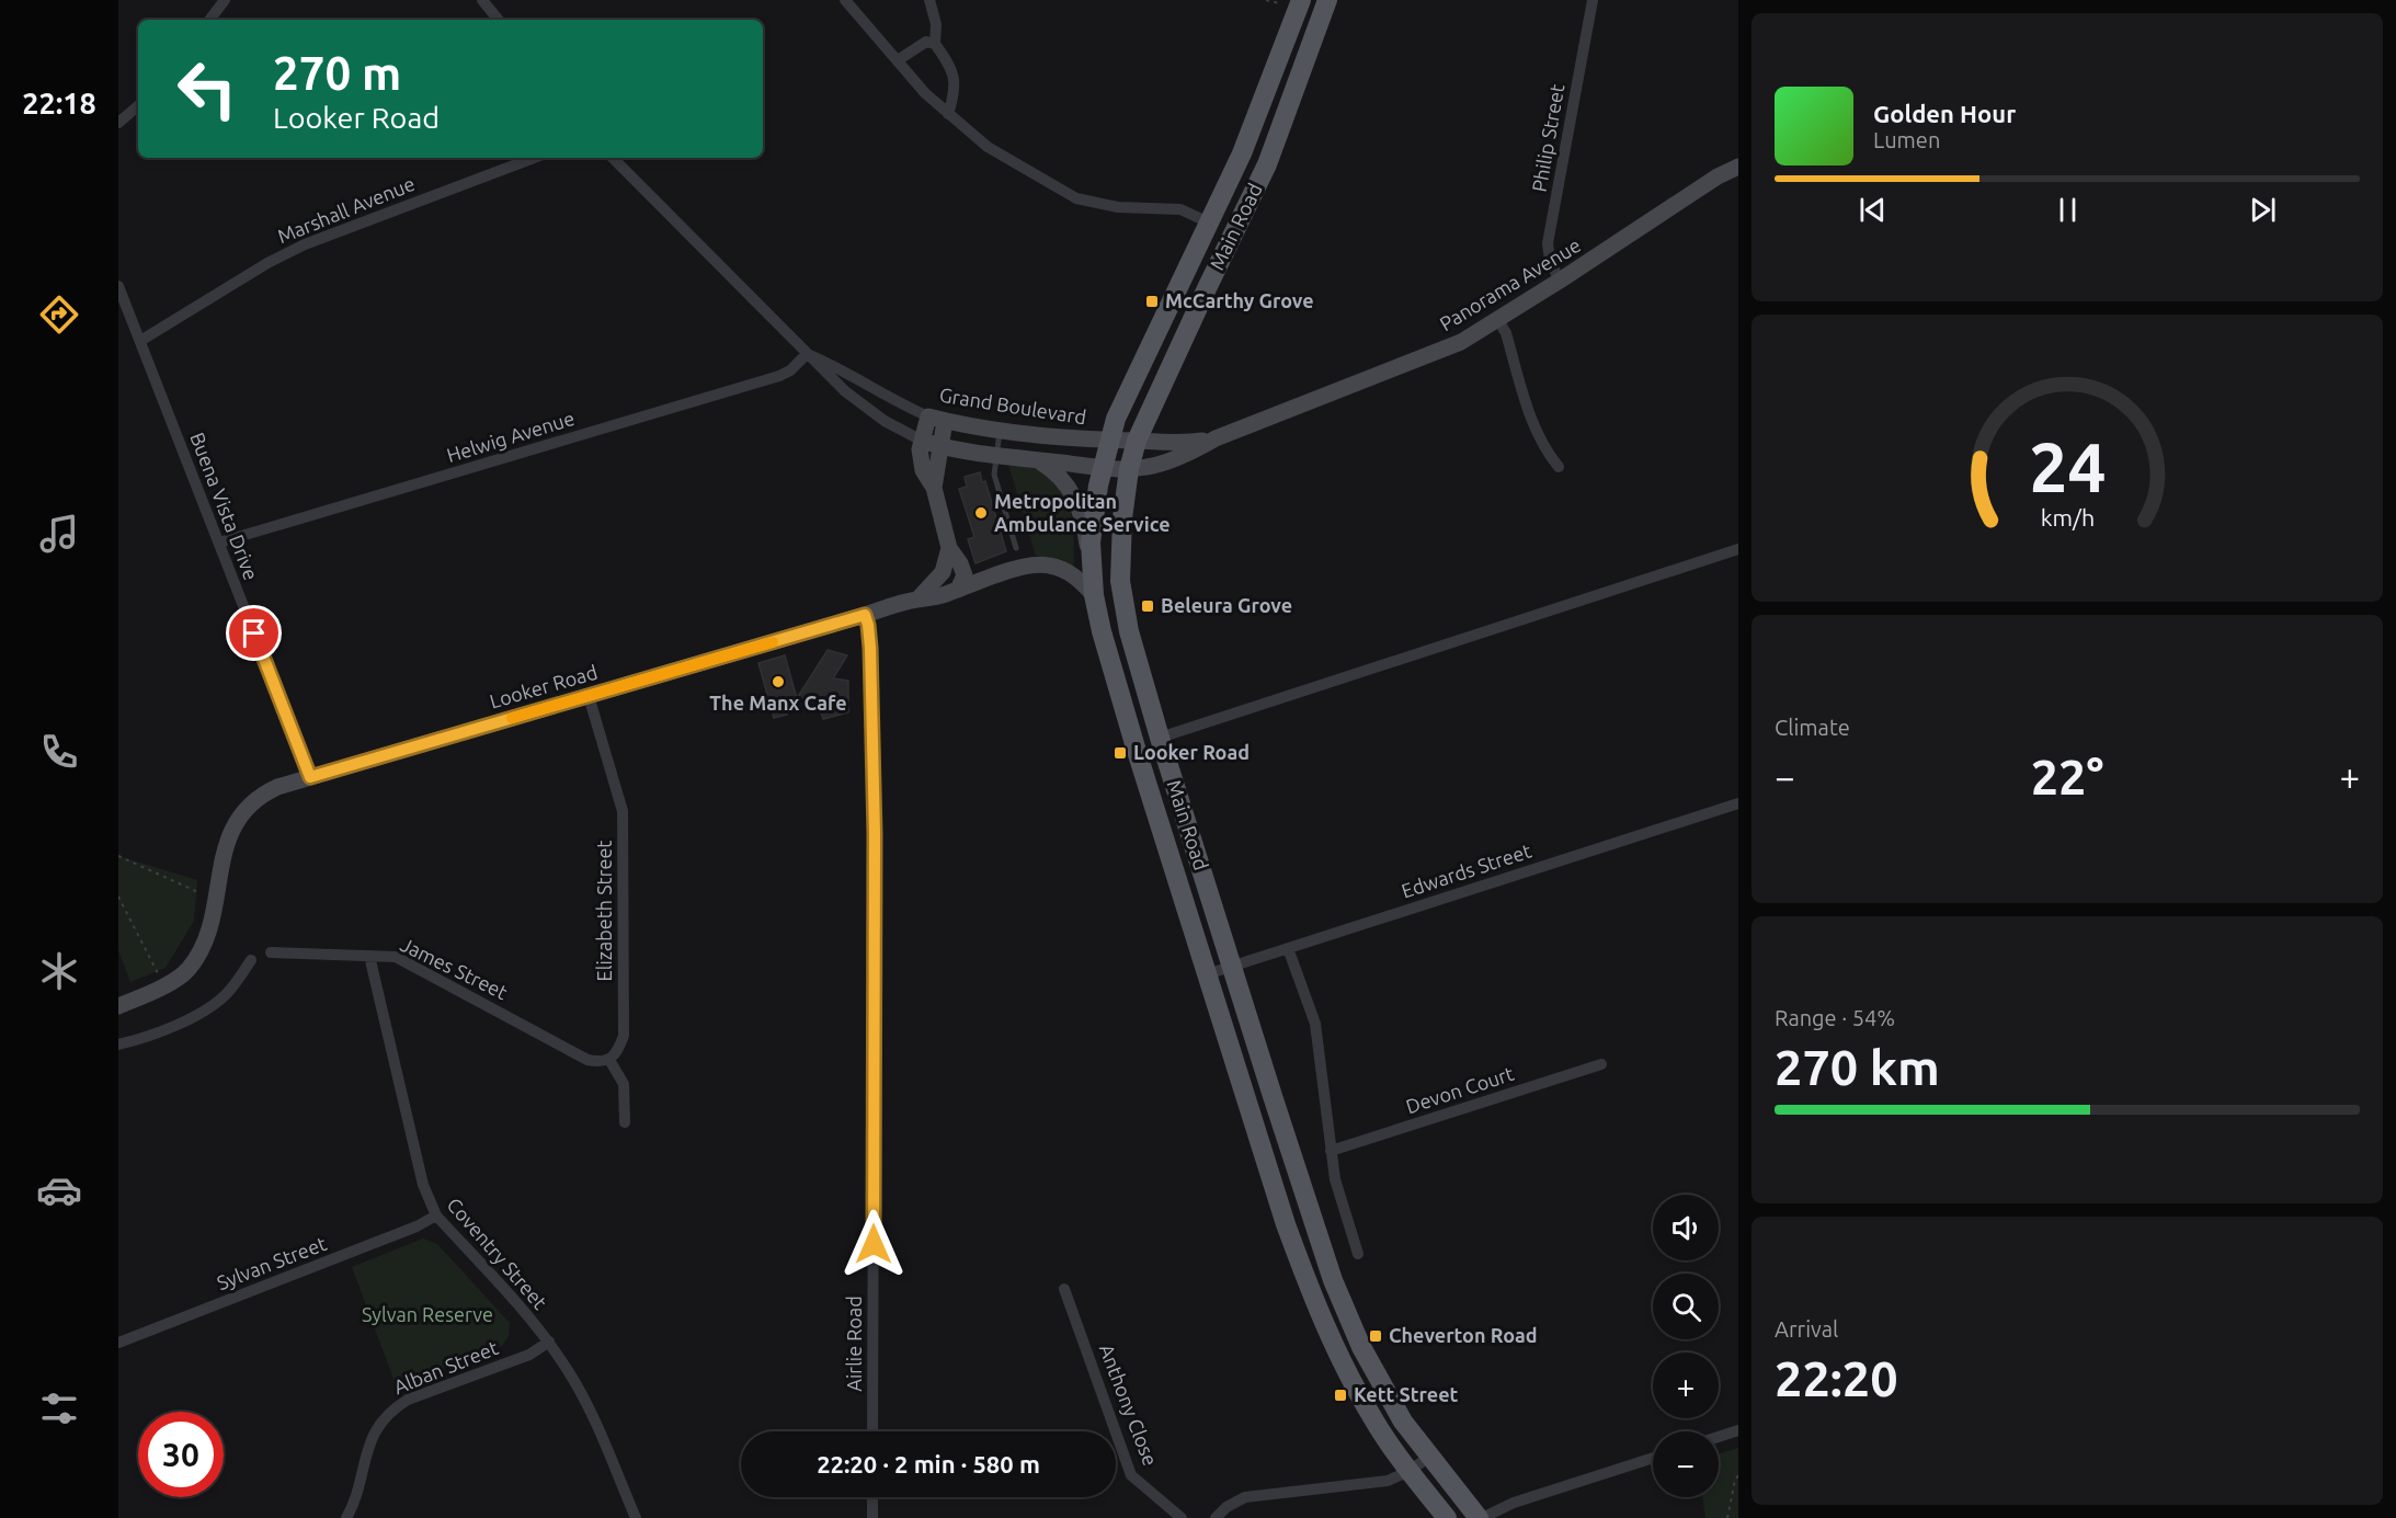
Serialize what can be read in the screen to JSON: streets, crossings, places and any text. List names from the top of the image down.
{
  "streets": {
    "main road": ["Main Road"],
    "street": [
      "Philip Street",
      "Marshall Avenue",
      "Panorama Avenue",
      "Grand Boulevard",
      "Helwig Avenue",
      "Buena Vista Drive",
      "Looker Road",
      "Edwards Street",
      "Elizabeth Street",
      "James Street",
      "Devon Court",
      "Coventry Street",
      "Sylvan Street",
      "Airlie Road",
      "Alban Street",
      "Anthony Close"
    ]
  },
  "crossings": [
    ["Philip Street", "Panorama Avenue"],
    ["Marshall Avenue", "Buena Vista Drive"],
    ["Main Road", "Panorama Avenue"],
    ["Main Road", "Grand Boulevard"],
    ["Main Road", "Looker Road"],
    ["Main Road", "Edwards Street"],
    ["Panorama Avenue", "Grand Boulevard"],
    ["Grand Boulevard", "Helwig Avenue"],
    ["Helwig Avenue", "Buena Vista Drive"],
    ["Buena Vista Drive", "Looker Road"],
    ["Looker Road", "Elizabeth Street"],
    ["Looker Road", "Airlie Road"],
    ["Elizabeth Street", "James Street"],
    ["James Street", "Coventry Street"],
    ["Coventry Street", "Sylvan Street"],
    ["Coventry Street", "Alban Street"]
  ],
  "parks": ["Sylvan Reserve"],
  "places": {
    "transit": [
      "McCarthy Grove",
      "Beleura Grove",
      "Looker Road",
      "Cheverton Road",
      "Kett Street"
    ],
    "other": ["Metropolitan Ambulance Service", "The Manx Cafe"]
  },
  "page": {
    "tabs": "22:18",
    "turn": ["270 m", "Looker Road"],
    "song": ["Golden Hour", "Lumen"],
    "tile": [
      "Climate",
      ["Range · 54%", "270 km"],
      ["Arrival", "22:20"]
    ],
    "heat": ["−", "22°", "+"],
    "map_buttons": ["+", "−"],
    "limit": "30",
    "trip": "22:20 · 2 min · 580 m",
    "gauge": ["24", "km/h"]
  }
}
